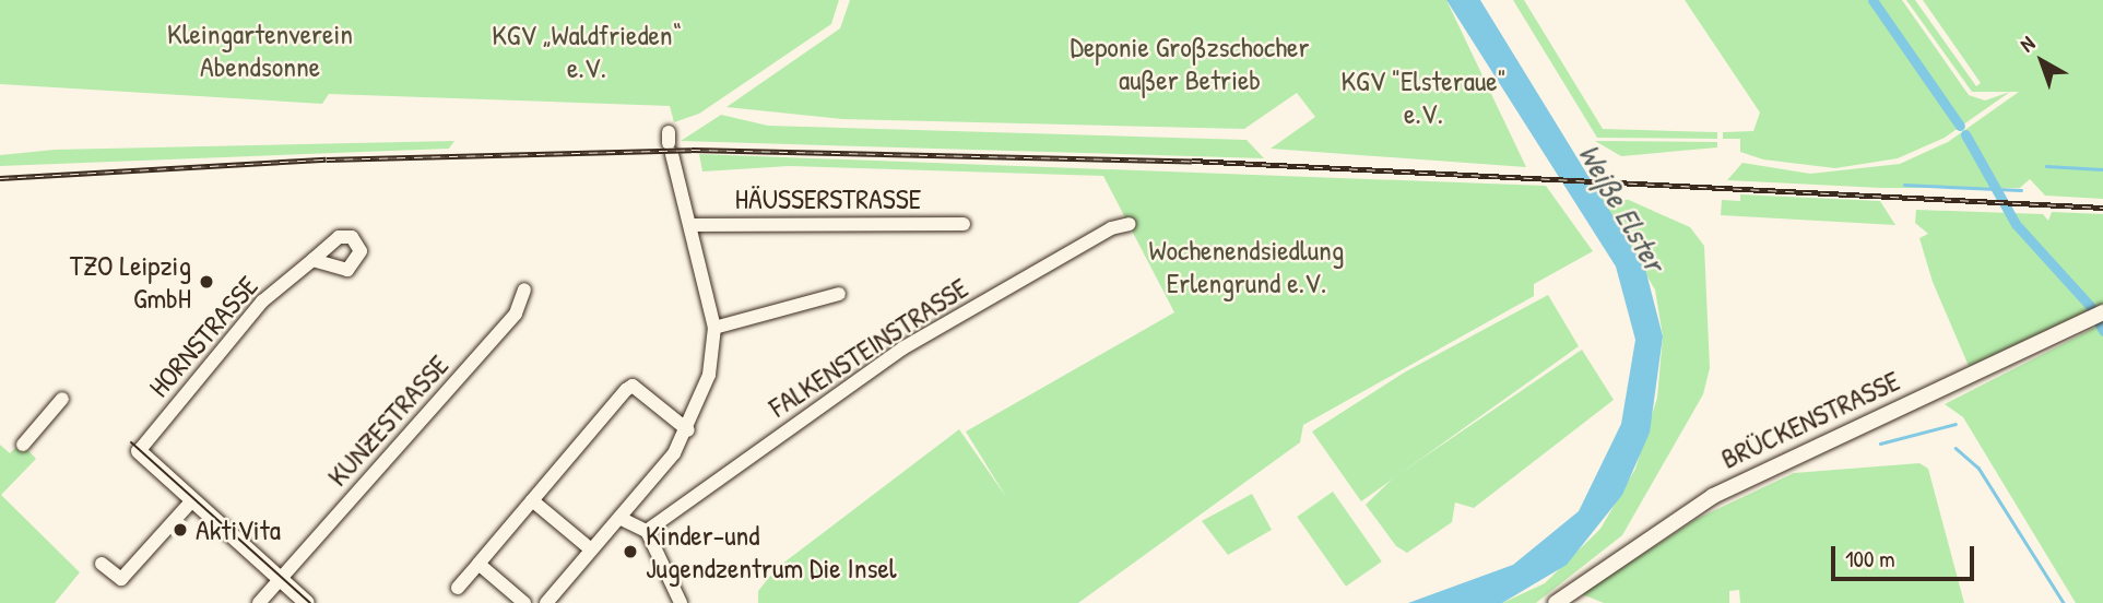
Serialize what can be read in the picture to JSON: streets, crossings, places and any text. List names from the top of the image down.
{
  "streets": {
    "main road": ["BRÜCKENSTRASSE"],
    "street": [
      "HÄUSSERSTRASSE",
      "HORNSTRASSE",
      "FALKENSTEINSTRASSE",
      "KUNZESTRASSE"
    ]
  },
  "water": ["Weiße Elster"],
  "parks": [
    "Kleingartenverein Abendsonne",
    "KGV „Waldfrieden“ e.V.",
    "Deponie Großzschocher außer Betrieb",
    "KGV \"Elsteraue\" e.V.",
    "Wochenendsiedlung Erlengrund e.V."
  ],
  "places": ["TZO Leipzig GmbH", "AktiVita", "Kinder-und Jugendzentrum Die Insel"],
  "scale_bar": "100 m",
  "north": "top left"
}
